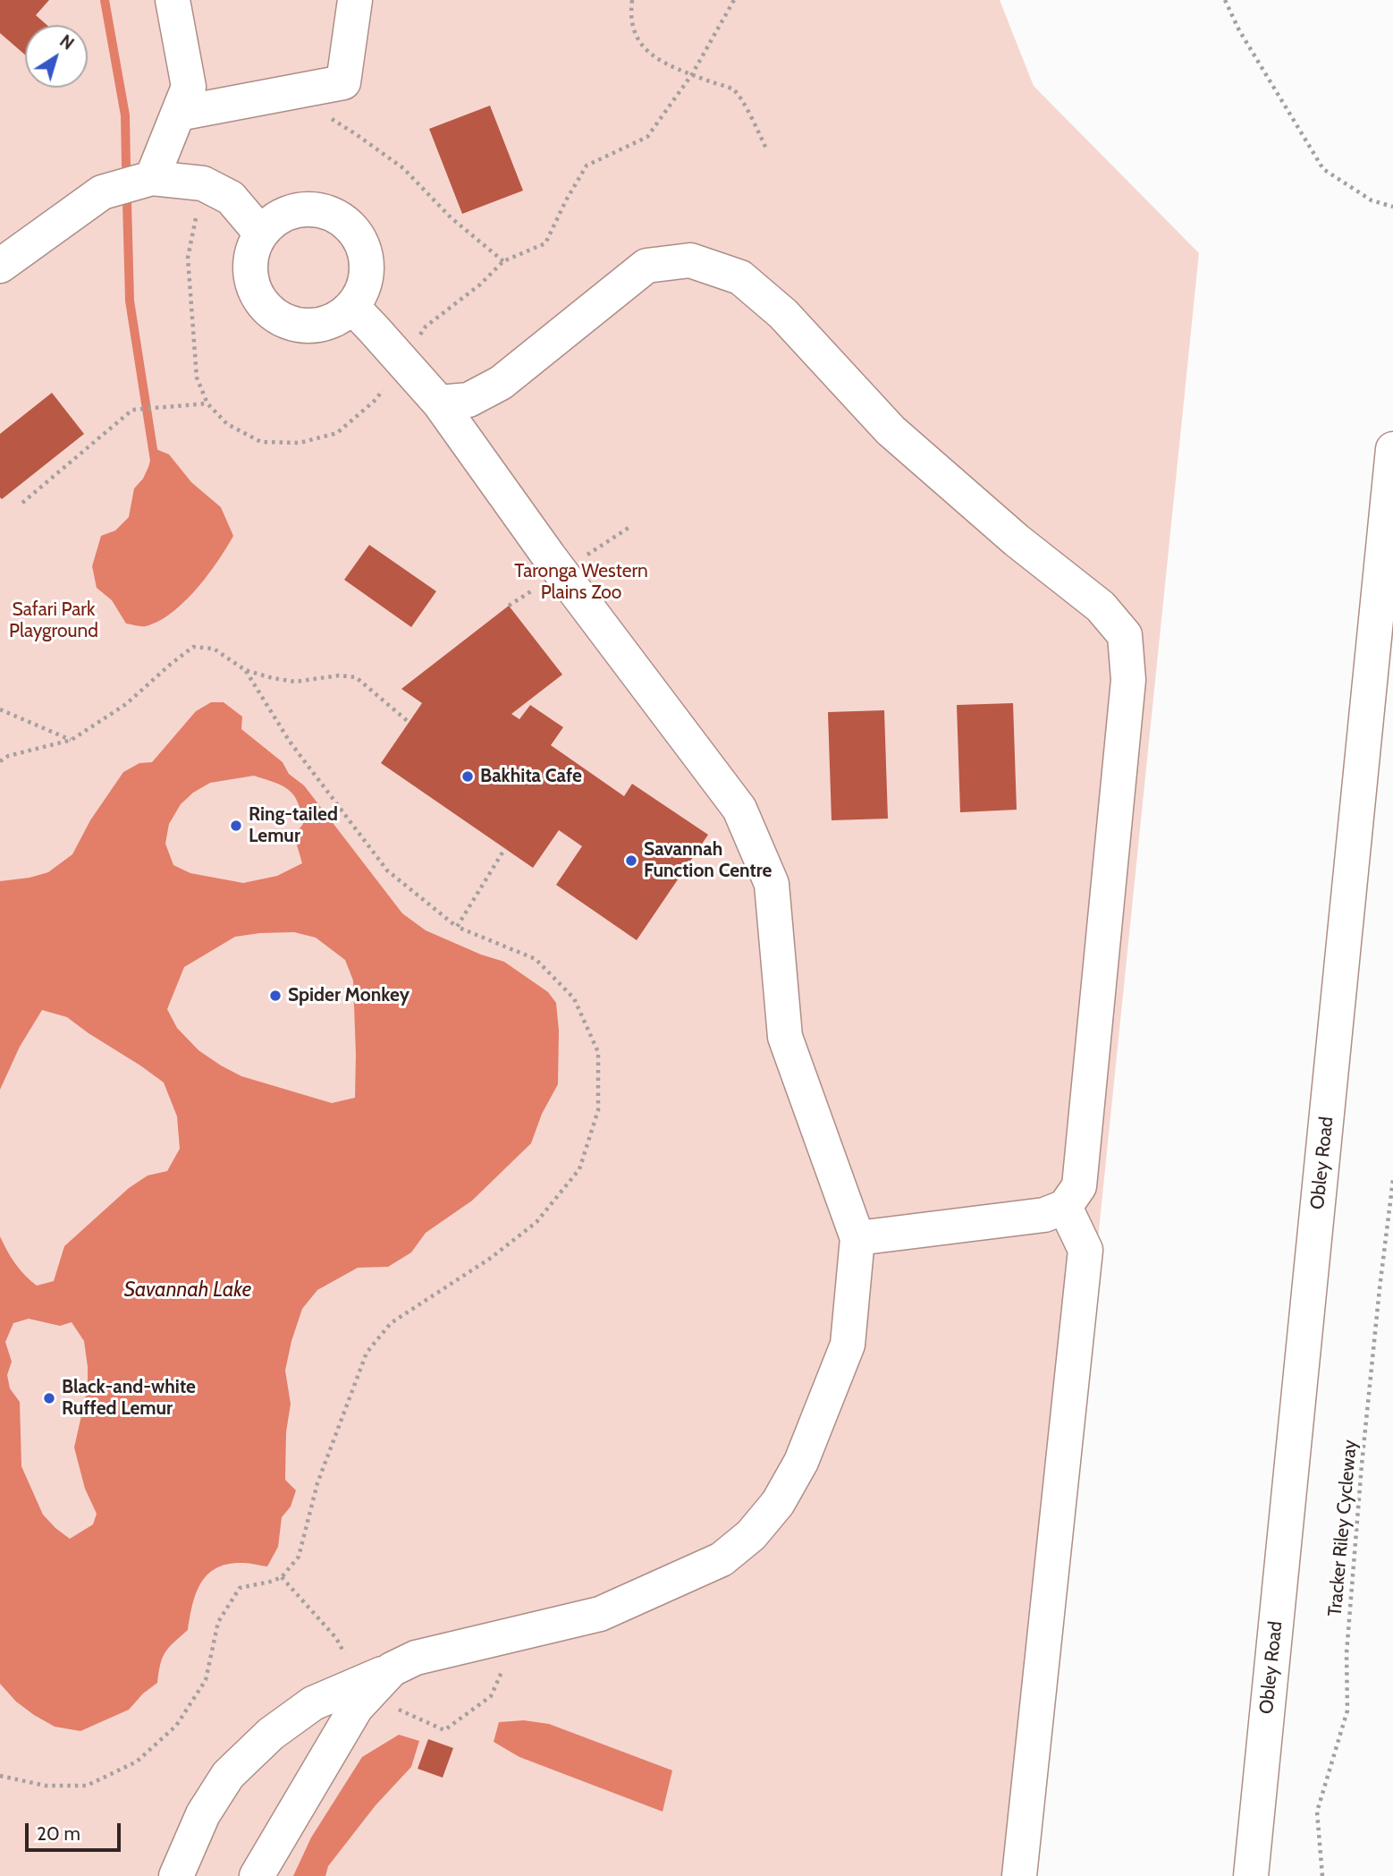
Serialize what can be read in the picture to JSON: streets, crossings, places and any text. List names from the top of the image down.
{
  "streets": {
    "street": ["Obley Road"],
    "path": ["Tracker Riley Cycleway"]
  },
  "water": ["Savannah Lake"],
  "parks": ["Taronga Western Plains Zoo", "Safari Park Playground"],
  "places": [
    "Bakhita Cafe",
    "Ring-tailed Lemur",
    "Savannah Function Centre",
    "Spider Monkey",
    "Black-and-white Ruffed Lemur"
  ],
  "scale_bar": "20 m",
  "north": "top right"
}
